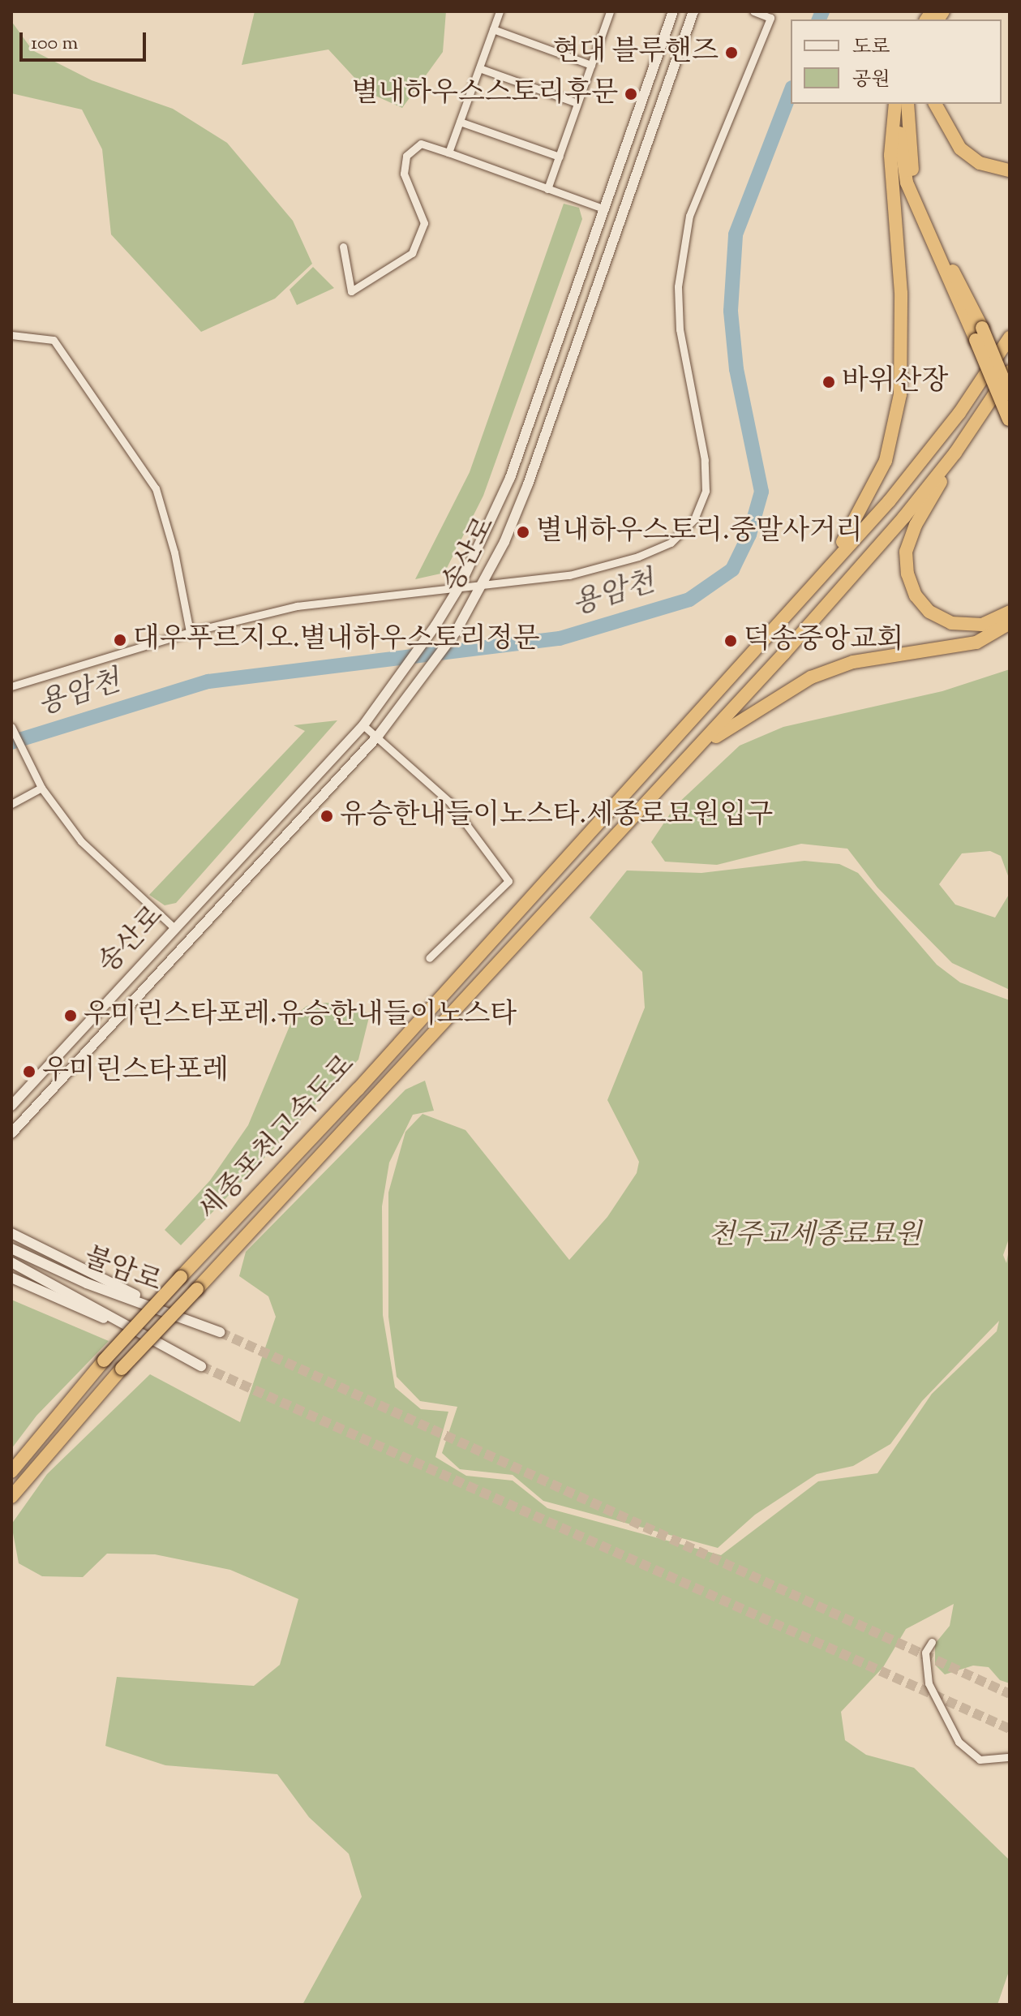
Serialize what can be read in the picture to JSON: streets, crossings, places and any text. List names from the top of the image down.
{
  "streets": {
    "highway": ["세종포천고속도로"],
    "street": ["송산로", "불암로"]
  },
  "water": ["용암천"],
  "parks": ["천주교세종료묘원"],
  "places": [
    "현대 블루핸즈",
    "별내하우스스토리후문",
    "바위산장",
    "별내하우스토리.중말사거리",
    "대우푸르지오.별내하우스토리정문",
    "덕송중앙교회",
    "유승한내들이노스타.세종로묘원입구",
    "우미린스타포레.유승한내들이노스타",
    "우미린스타포레"
  ],
  "legend": ["도로", "공원"],
  "scale_bar": "100 m"
}
